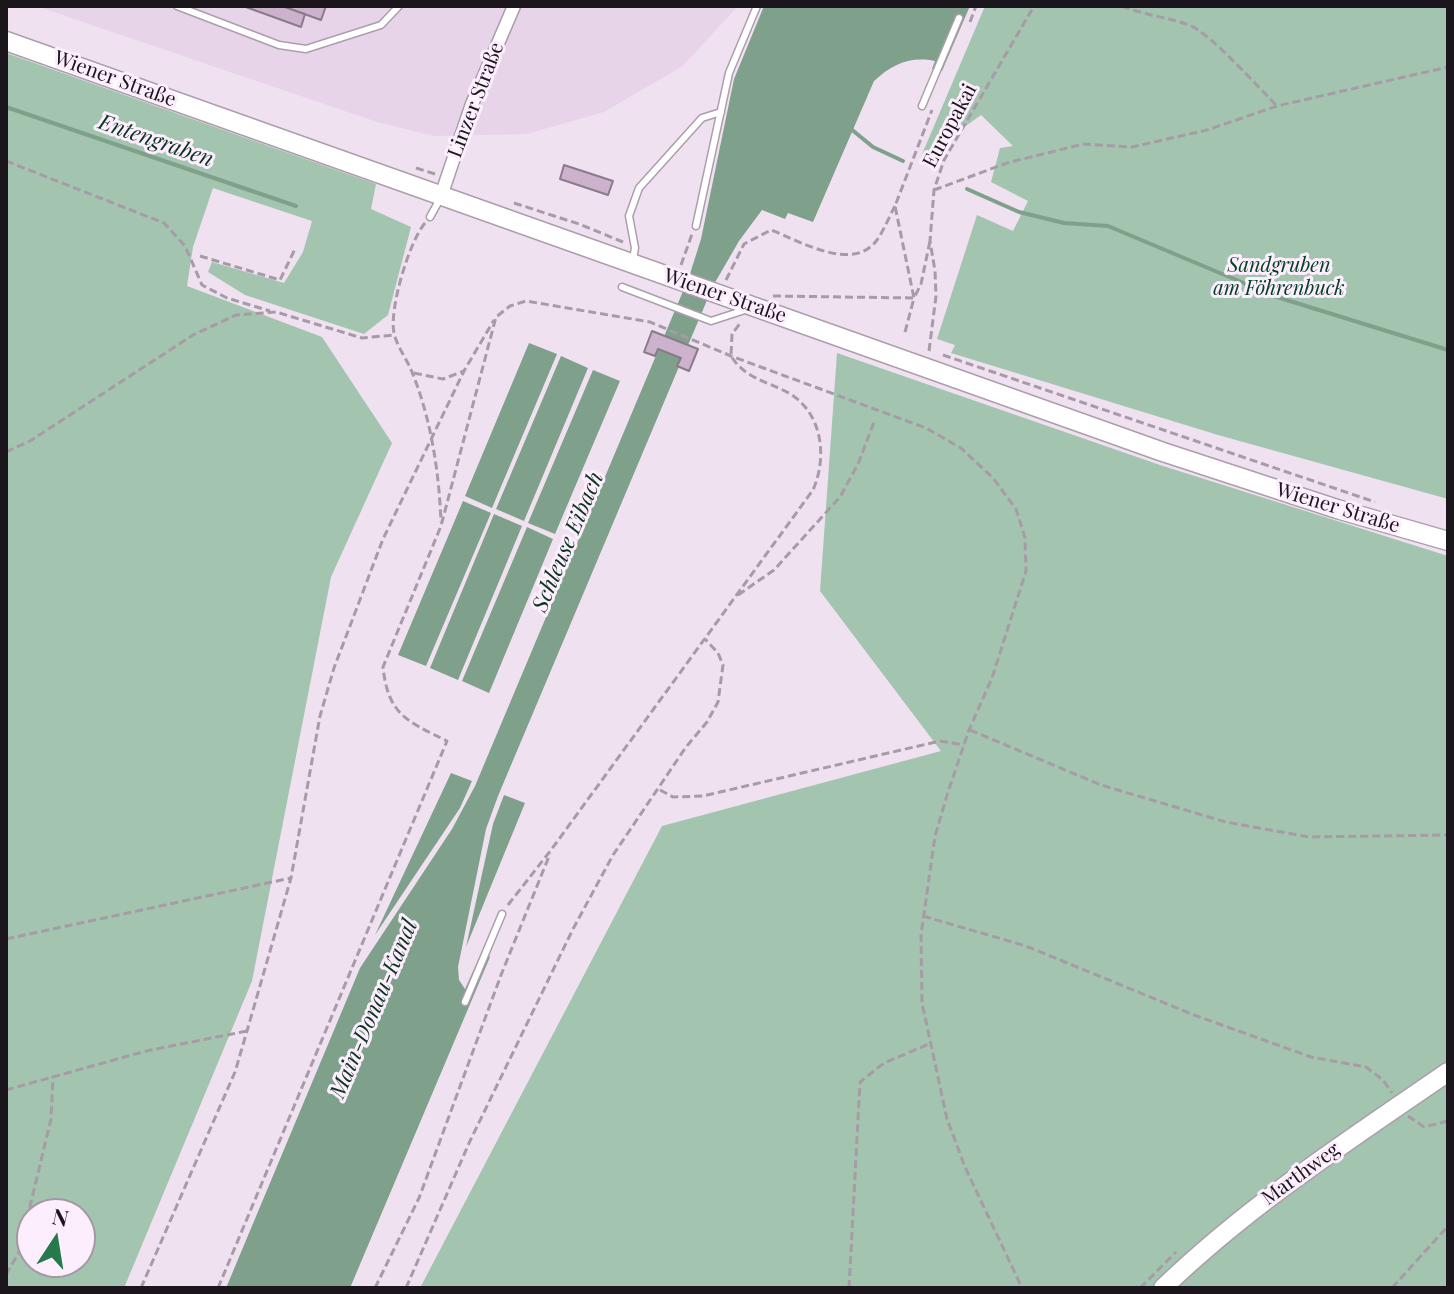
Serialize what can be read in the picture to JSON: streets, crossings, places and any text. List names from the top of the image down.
{
  "streets": {
    "main road": ["Wiener Straße", "Marthweg"],
    "street": ["Linzer Straße"],
    "path": ["Europakai"]
  },
  "crossings": [
    ["Wiener Straße", "Linzer Straße"],
    ["Wiener Straße", "Europakai"]
  ],
  "water": ["Entengraben", "Schleuse Eibach", "Main-Donau-Kanal"],
  "parks": ["Sandgruben am Föhrenbuck"],
  "north": "top"
}
